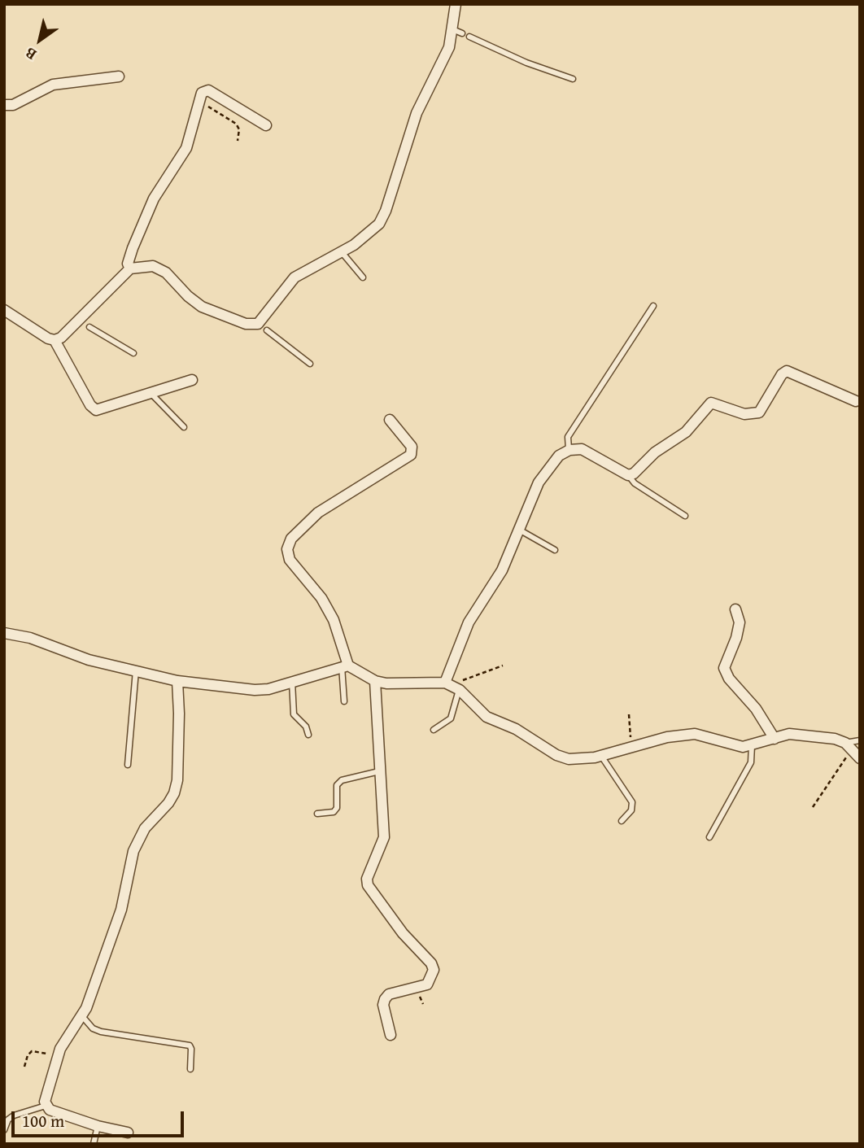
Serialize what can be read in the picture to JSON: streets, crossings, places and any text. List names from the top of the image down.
{
  "scale_bar": "100 m",
  "north": "bottom left"
}
